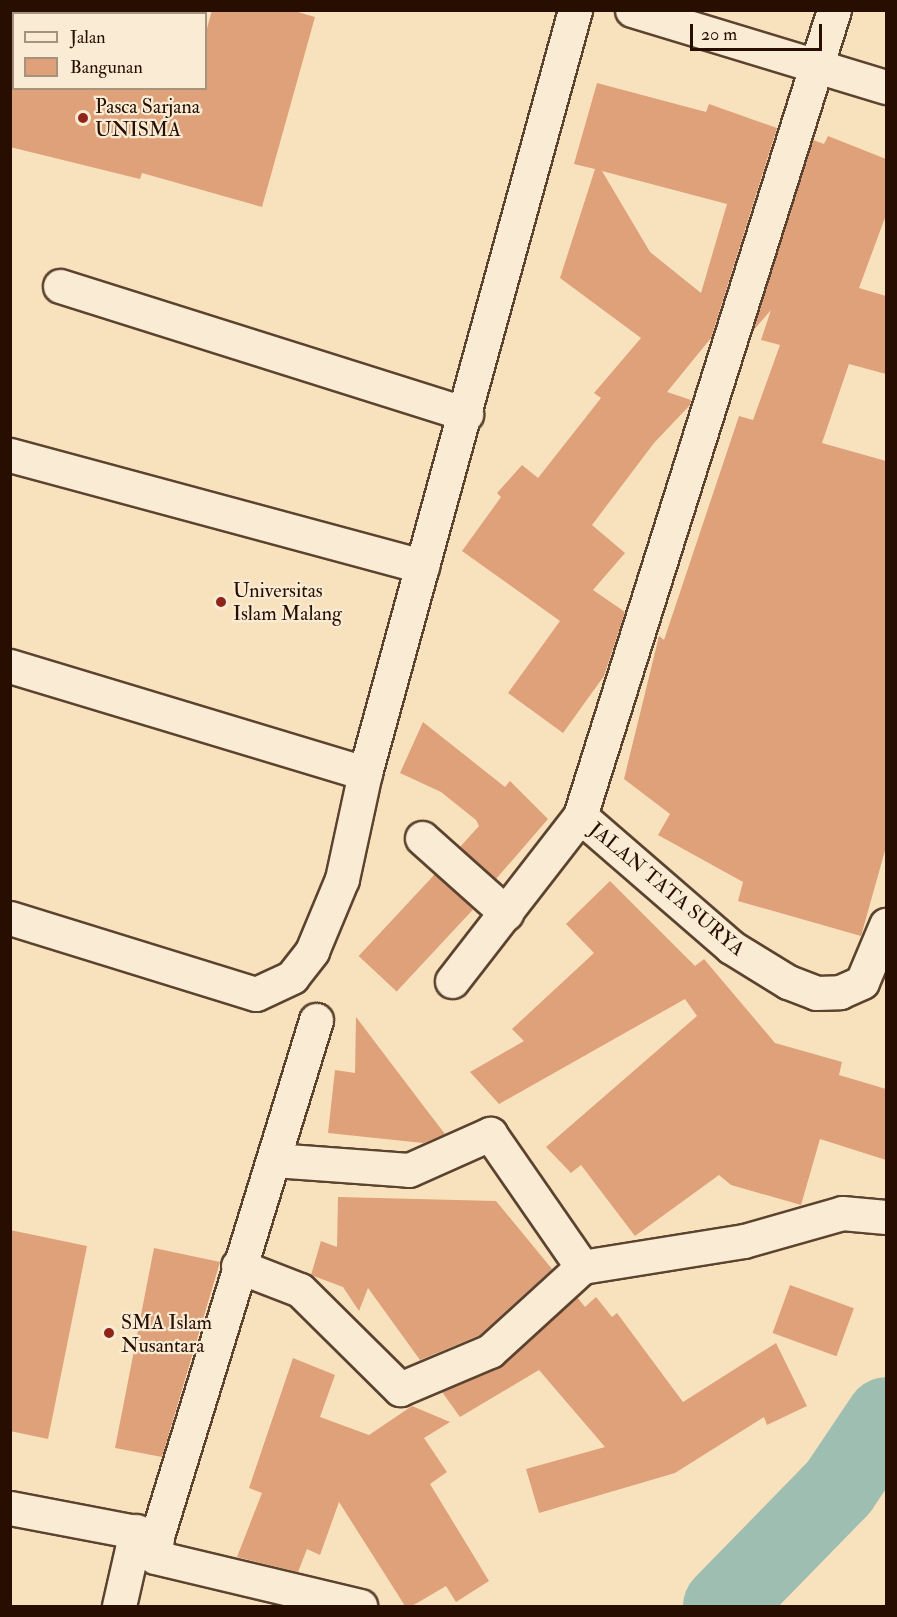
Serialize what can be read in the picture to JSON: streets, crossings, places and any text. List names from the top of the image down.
{
  "streets": {
    "street": ["JALAN TATA SURYA"]
  },
  "places": ["Pasca Sarjana UNISMA", "Universitas Islam Malang", "SMA Islam Nusantara"],
  "legend": ["Jalan", "Bangunan"],
  "scale_bar": "20 m"
}
